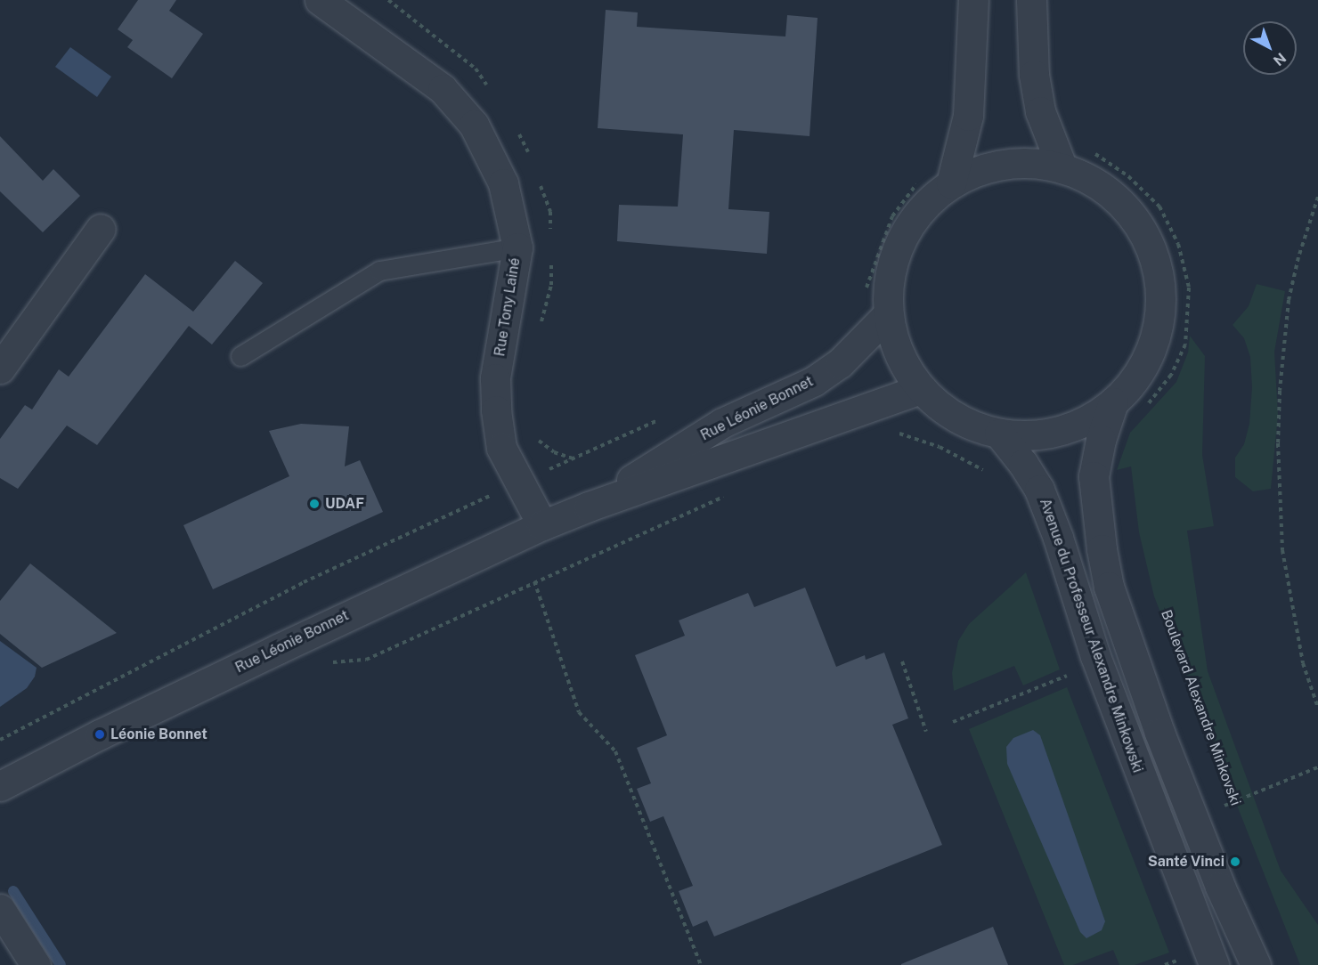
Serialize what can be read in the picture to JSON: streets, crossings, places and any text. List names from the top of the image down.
{
  "streets": {
    "street": ["Rue Tony Lainé", "Rue Léonie Bonnet", "Avenue du Professeur Alexandre Minkowski"],
    "path": ["Boulevard Alexandre Minkovski"]
  },
  "crossings": [
    ["Rue Tony Lainé", "Rue Léonie Bonnet"]
  ],
  "places": ["UDAF", "Léonie Bonnet", "Santé Vinci"],
  "north": "bottom right"
}
